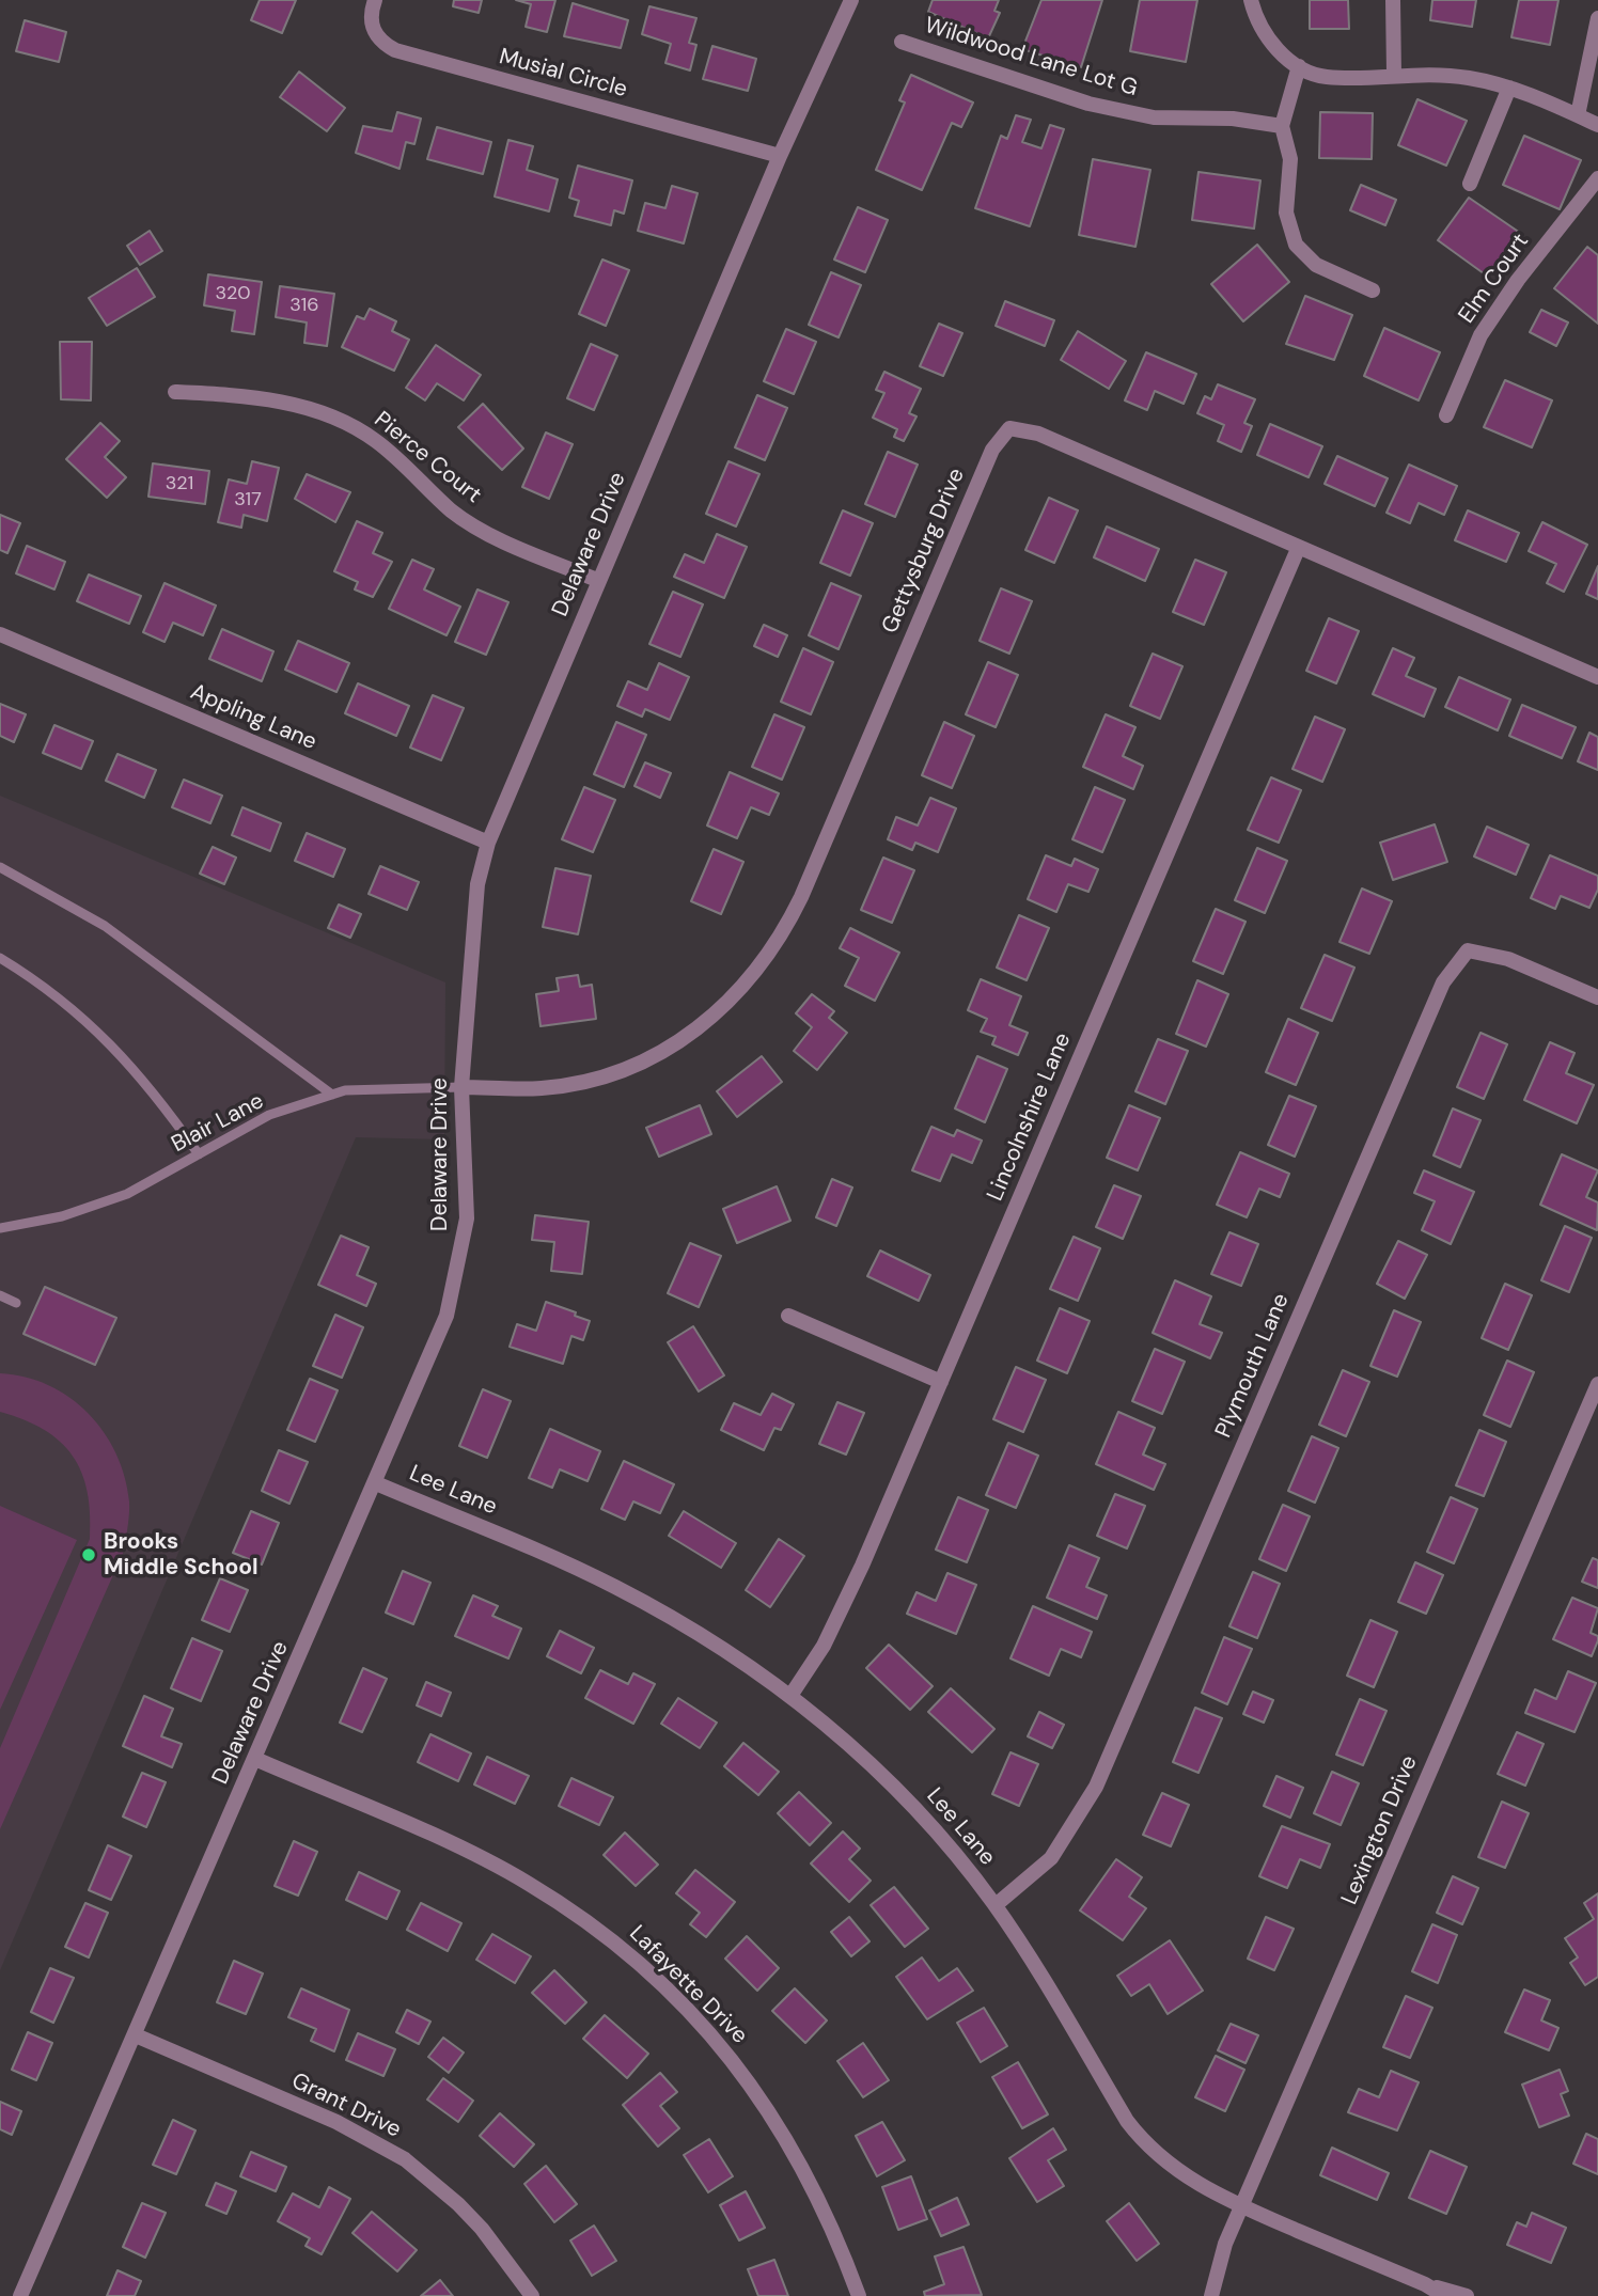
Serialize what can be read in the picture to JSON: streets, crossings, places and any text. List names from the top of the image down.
{
  "streets": {
    "street": [
      "Wildwood Lane Lot G",
      "Musial Circle",
      "Elm Court",
      "Pierce Court",
      "Delaware Drive",
      "Gettysburg Drive",
      "Appling Lane",
      "Lincolnshire Lane",
      "Plymouth Lane",
      "Lee Lane",
      "Lexington Drive",
      "Lafayette Drive",
      "Grant Drive"
    ],
    "lane": ["Blair Lane"]
  },
  "crossings": [
    ["Musial Circle", "Delaware Drive"],
    ["Pierce Court", "Delaware Drive"],
    ["Delaware Drive", "Gettysburg Drive"],
    ["Delaware Drive", "Appling Lane"],
    ["Delaware Drive", "Blair Lane"],
    ["Delaware Drive", "Lee Lane"],
    ["Delaware Drive", "Lafayette Drive"],
    ["Delaware Drive", "Grant Drive"],
    ["Gettysburg Drive", "Lincolnshire Lane"],
    ["Gettysburg Drive", "Blair Lane"],
    ["Lincolnshire Lane", "Lee Lane"],
    ["Plymouth Lane", "Lee Lane"],
    ["Lee Lane", "Lexington Drive"]
  ],
  "places": ["Brooks Middle School"],
  "house_numbers": [
    "320",
    "316",
    "321",
    "317"
  ]
}
